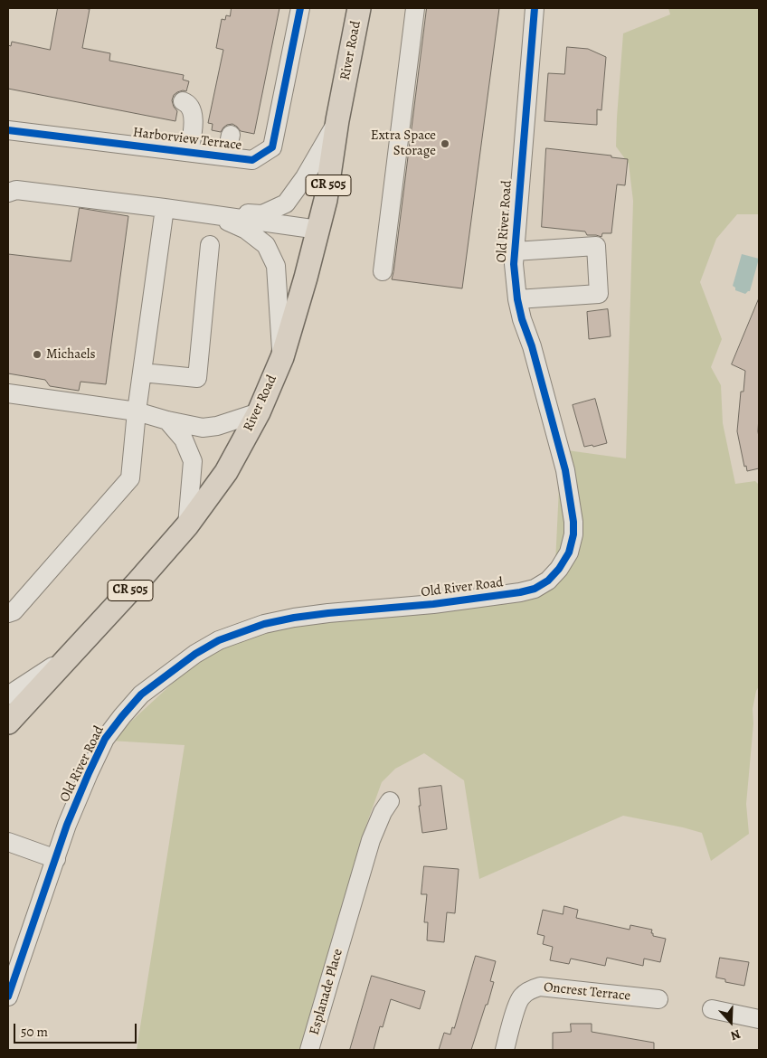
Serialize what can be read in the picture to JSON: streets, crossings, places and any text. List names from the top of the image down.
{
  "streets": {
    "main road": ["River Road", "CR 505"],
    "street": [
      "Harborview Terrace",
      "Old River Road",
      "Esplanade Place",
      "Oncrest Terrace"
    ]
  },
  "places": ["Extra Space Storage", "Michaels"],
  "scale_bar": "50 m",
  "north": "bottom"
}
